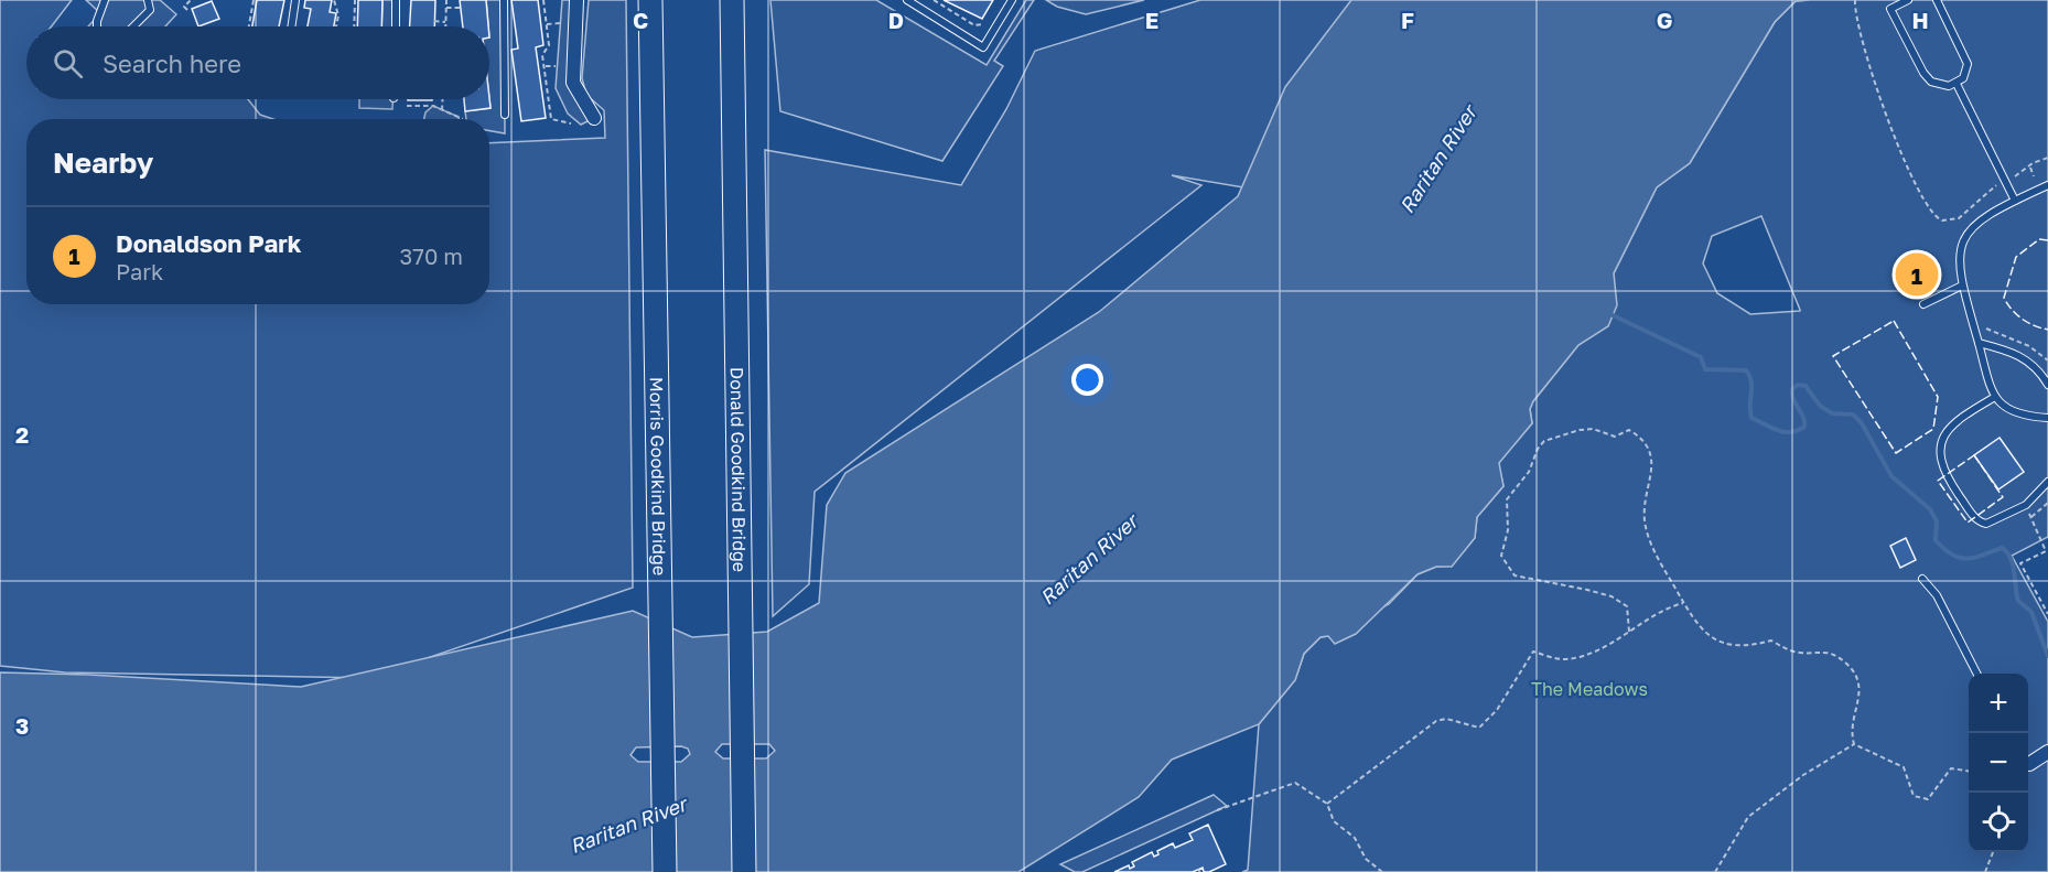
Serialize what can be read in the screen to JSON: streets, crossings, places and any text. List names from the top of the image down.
{
  "streets": {
    "highway": ["Donald Goodkind Bridge", "Morris Goodkind Bridge"]
  },
  "water": ["Raritan River"],
  "parks": ["The Meadows"],
  "page": {
    "search": "Search here",
    "heading": "Nearby",
    "list": [
      {
        "mark": "1",
        "name": "Donaldson Park",
        "note": "Park",
        "value": "370 m"
      }
    ],
    "pins": "1",
    "map_buttons": ["+", "−"]
  },
  "grid": {
    "columns": [
      "C",
      "D",
      "E",
      "F",
      "G",
      "H"
    ],
    "rows": ["2", "3"]
  }
}
